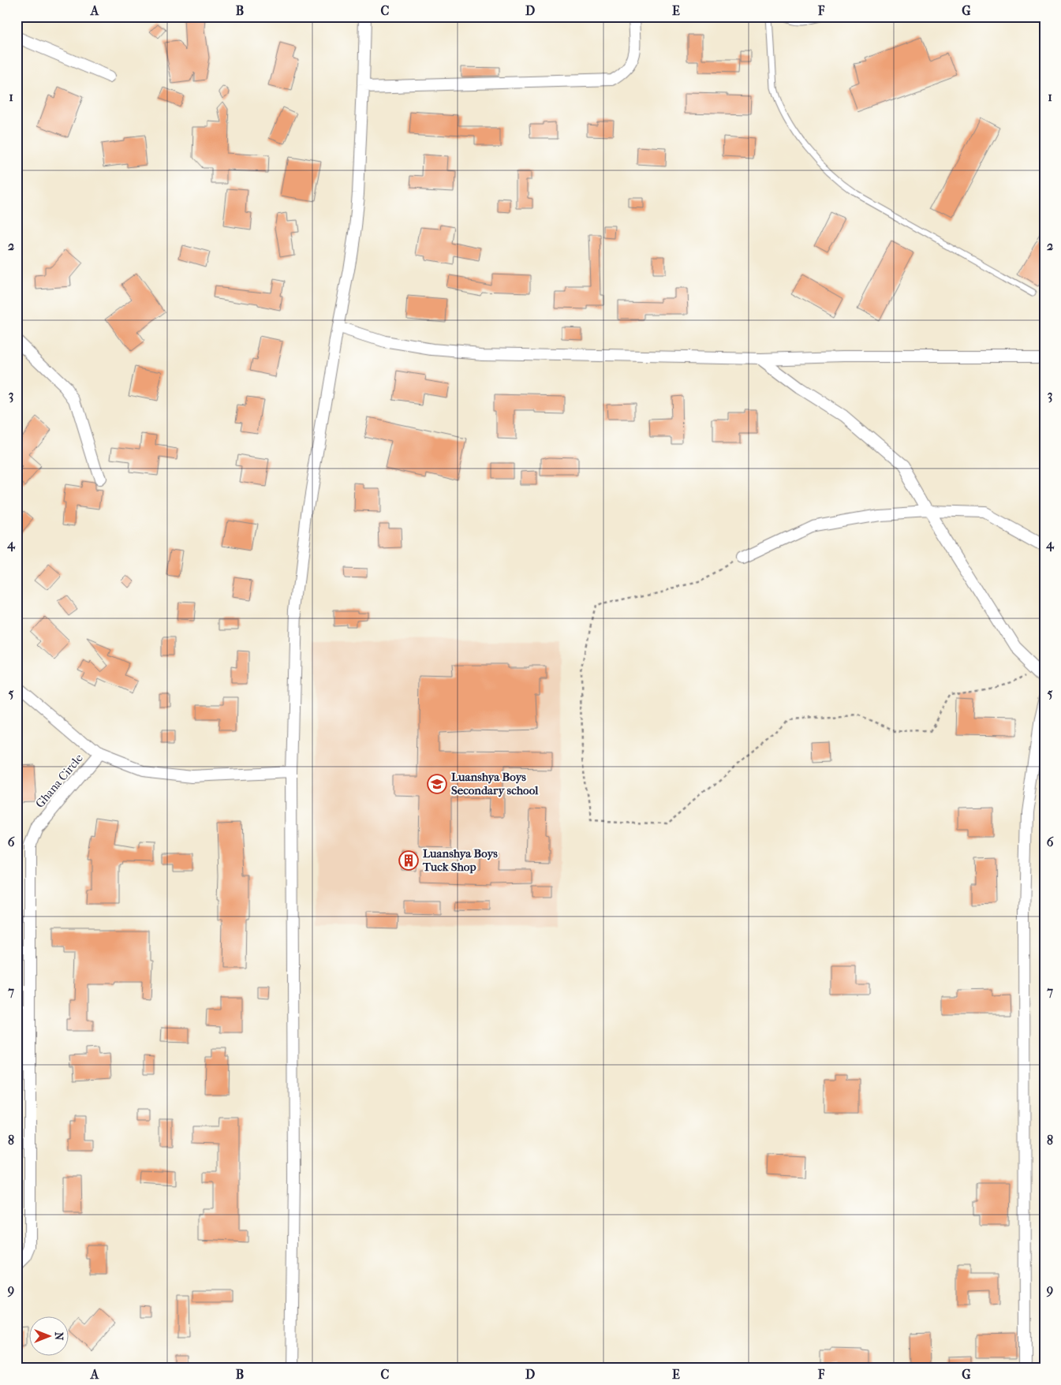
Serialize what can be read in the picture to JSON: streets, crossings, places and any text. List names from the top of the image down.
{
  "streets": {
    "street": ["Ghana Circle"]
  },
  "places": {
    "school or university": ["Luanshya Boys Secondary school"],
    "building": ["Luanshya Boys Tuck Shop"]
  },
  "north": "right",
  "grid": {
    "columns": [
      "A",
      "B",
      "C",
      "D",
      "E",
      "F",
      "G"
    ],
    "rows": [
      "1",
      "2",
      "3",
      "4",
      "5",
      "6",
      "7",
      "8",
      "9"
    ]
  }
}
